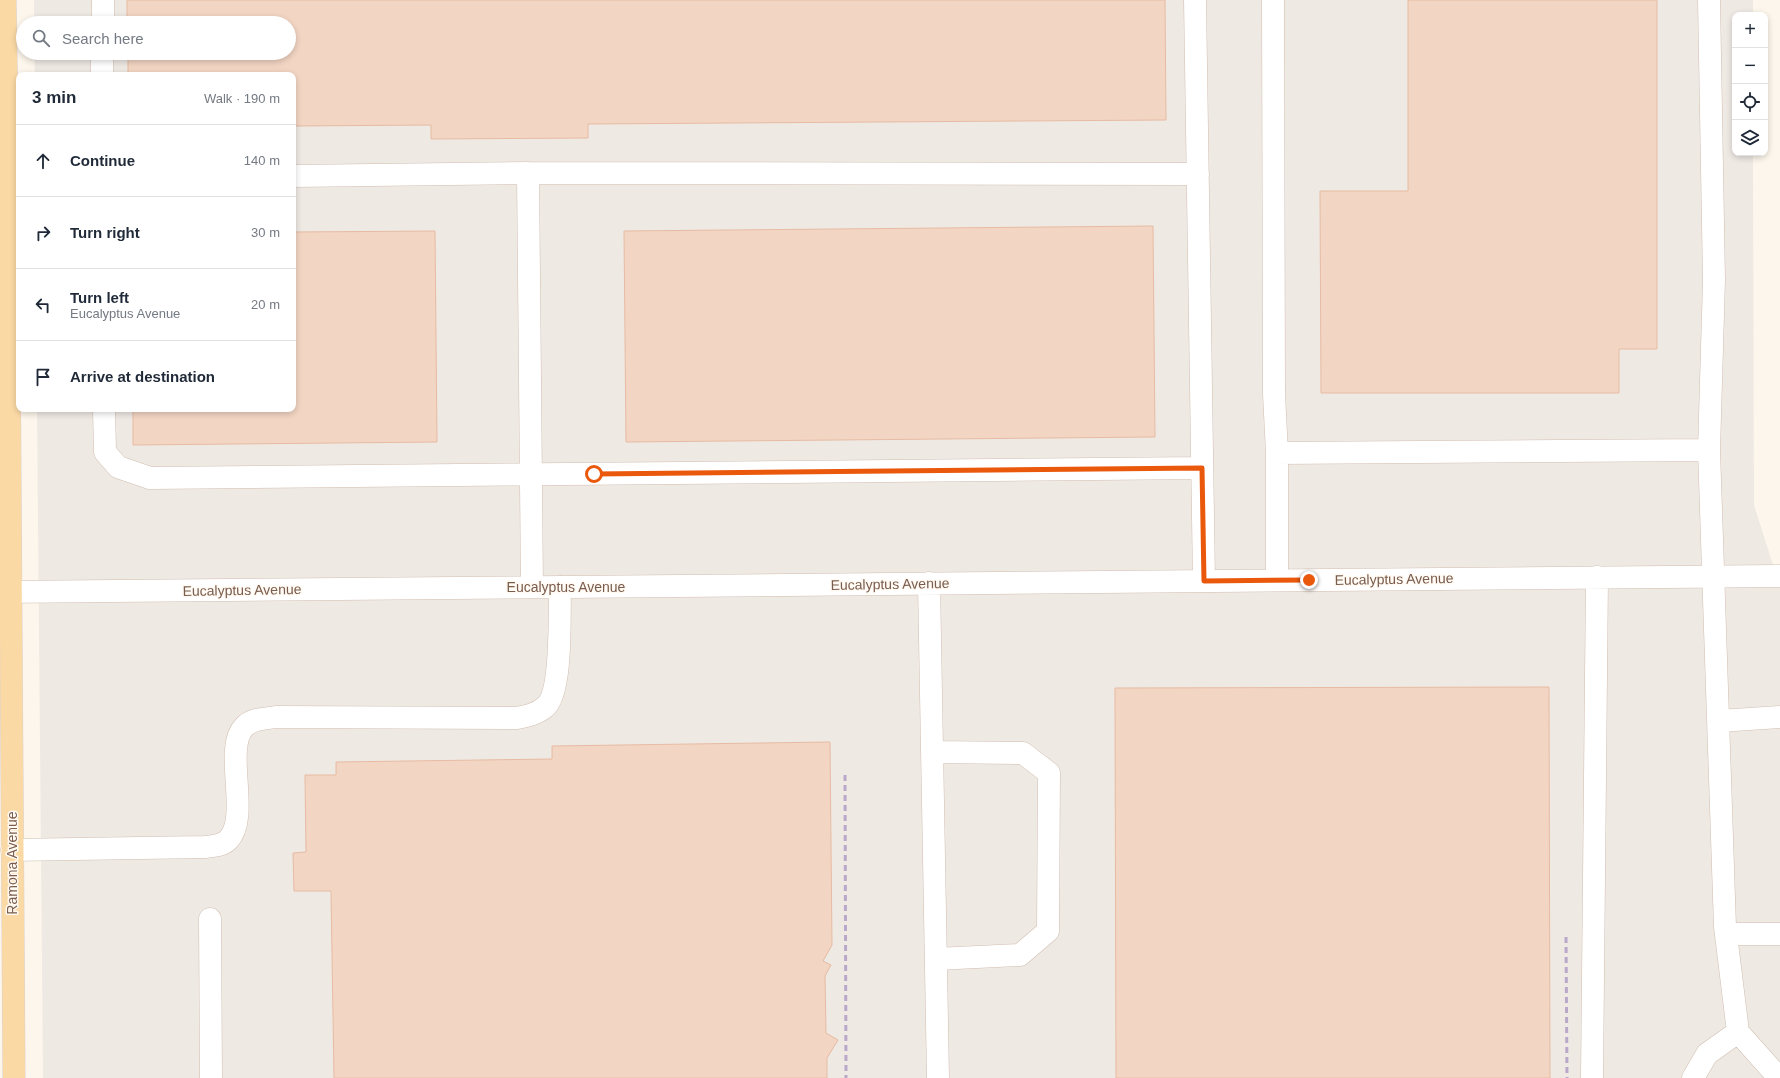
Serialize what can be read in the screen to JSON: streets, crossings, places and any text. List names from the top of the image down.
{
  "streets": {
    "main road": ["Ramona Avenue"],
    "street": ["Eucalyptus Avenue"]
  },
  "crossings": [
    ["Eucalyptus Avenue", "Ramona Avenue"]
  ],
  "page": {
    "map_buttons": ["+", "−"],
    "search": "Search here",
    "heading": ["3 min", "Walk · 190 m"],
    "list": [
      ["Continue", "140 m"],
      ["Turn right", "30 m"],
      ["Turn left", "Eucalyptus Avenue", "20 m"],
      "Arrive at destination"
    ]
  }
}
